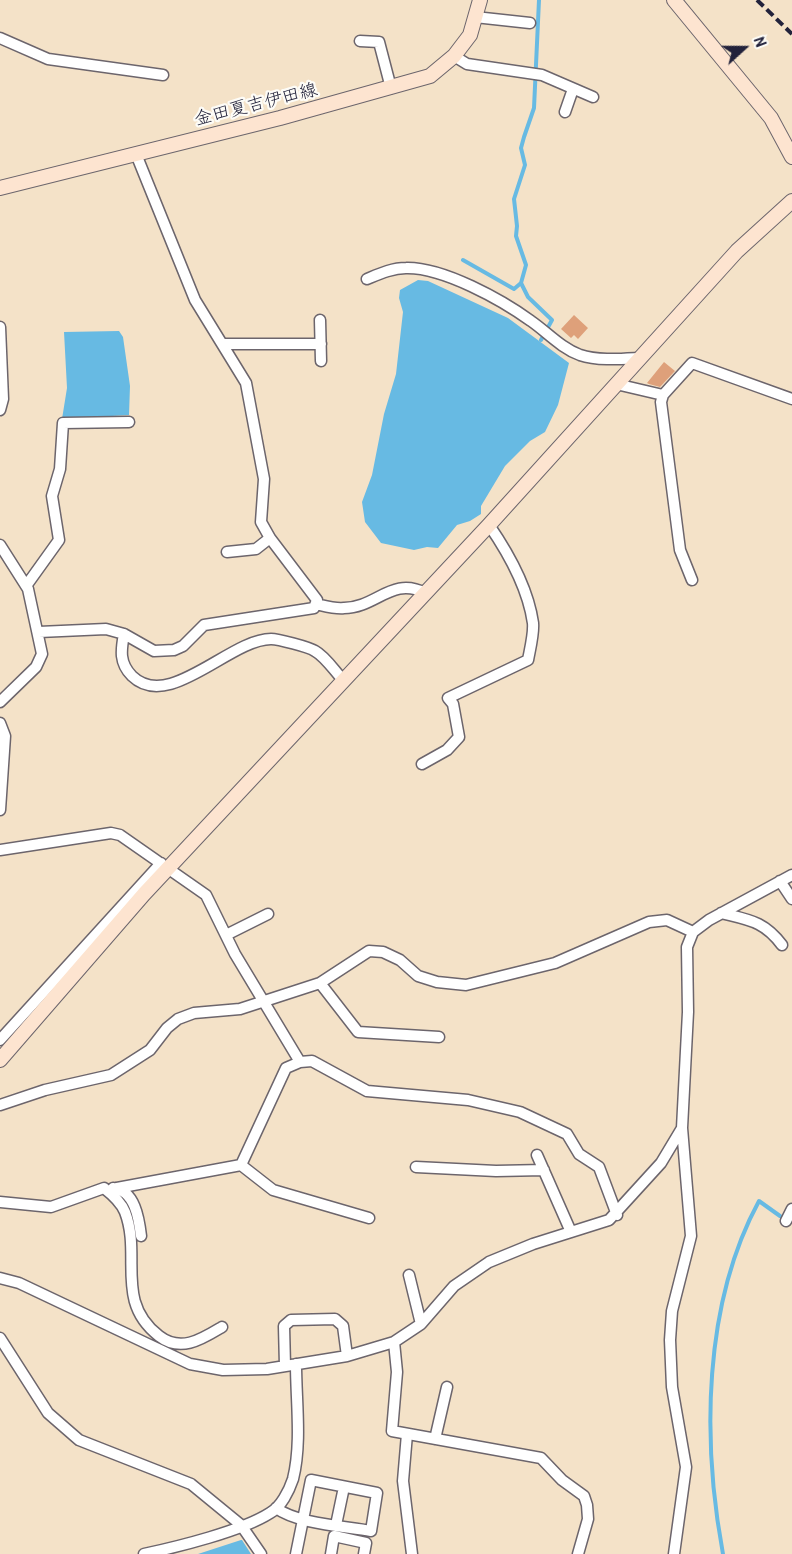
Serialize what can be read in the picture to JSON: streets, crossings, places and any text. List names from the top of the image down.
{
  "streets": {
    "street": ["金田夏吉伊田線"]
  },
  "north": "right"
}
